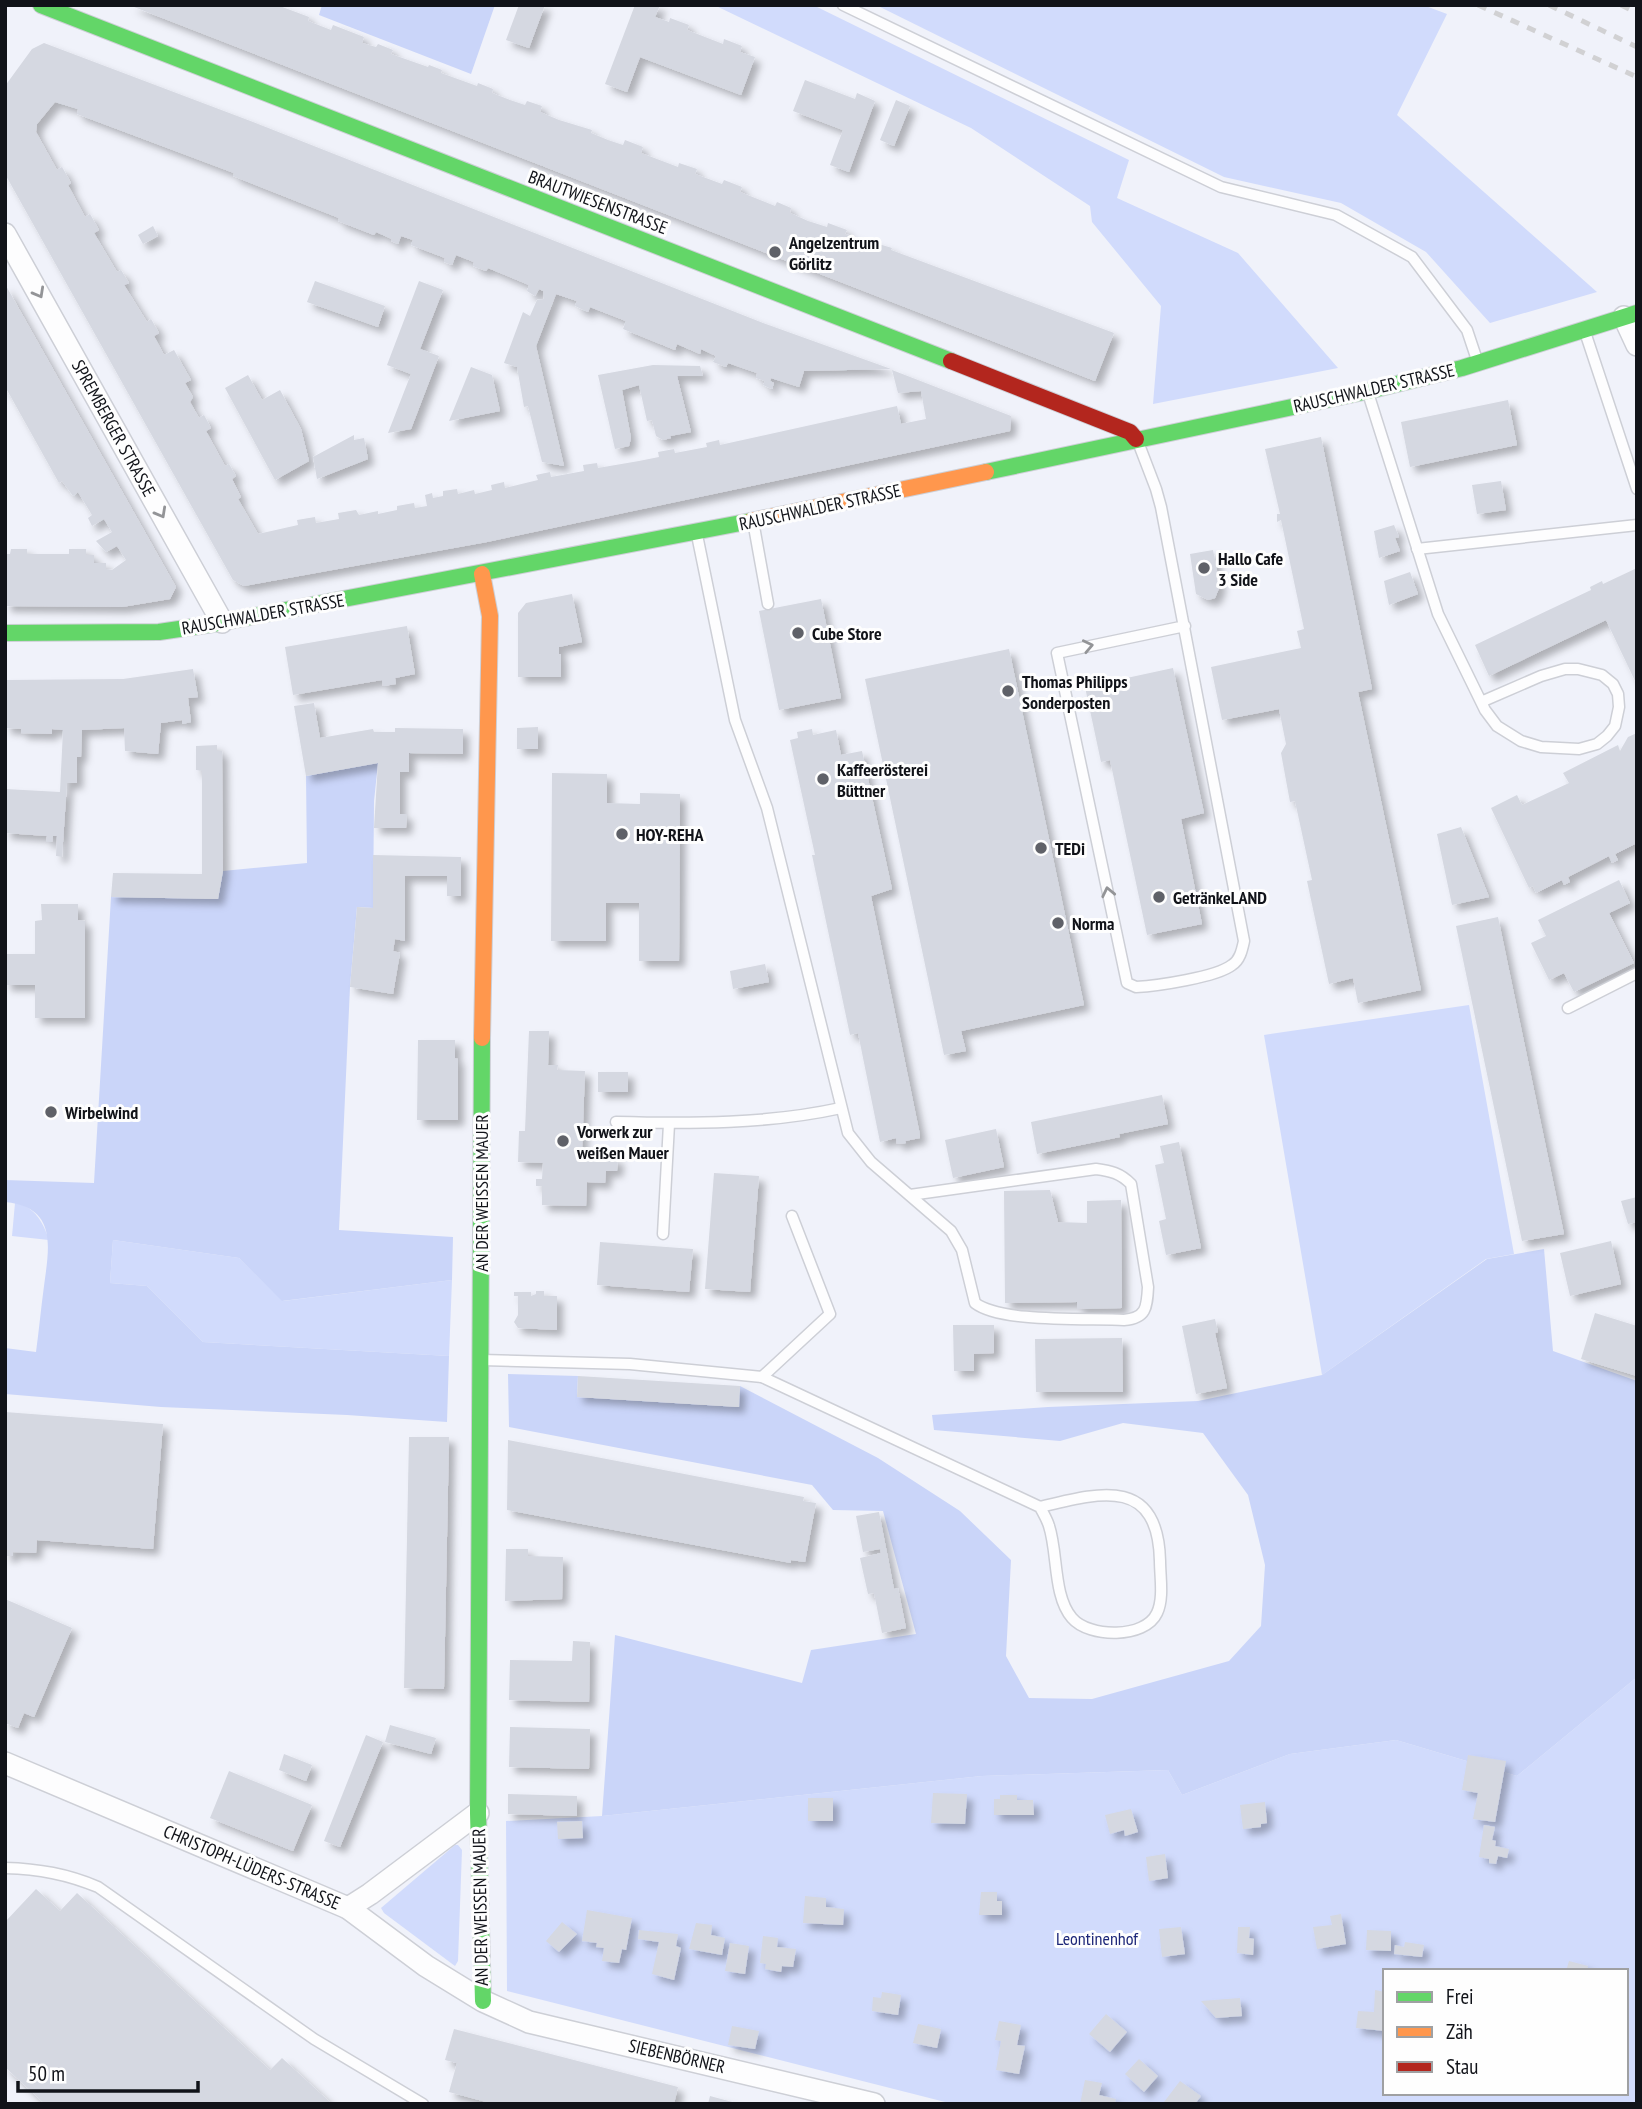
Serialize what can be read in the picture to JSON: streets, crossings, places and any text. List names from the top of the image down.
{
  "streets": {
    "street": [
      "BRAUTWIESENSTRASSE",
      "RAUSCHWALDER STRASSE",
      "SPREMBERGER STRASSE",
      "AN DER WEISSEN MAUER",
      "CHRISTOPH-LÜDERS-STRASSE",
      "SIEBENBÖRNER"
    ]
  },
  "crossings": [
    ["BRAUTWIESENSTRASSE", "RAUSCHWALDER STRASSE"],
    ["RAUSCHWALDER STRASSE", "SPREMBERGER STRASSE"],
    ["RAUSCHWALDER STRASSE", "AN DER WEISSEN MAUER"],
    ["AN DER WEISSEN MAUER", "CHRISTOPH-LÜDERS-STRASSE"],
    ["AN DER WEISSEN MAUER", "SIEBENBÖRNER"],
    ["CHRISTOPH-LÜDERS-STRASSE", "SIEBENBÖRNER"]
  ],
  "one_way": ["SPREMBERGER STRASSE"],
  "parks": ["Leontinenhof"],
  "places": [
    "Angelzentrum Görlitz",
    "Hallo Cafe 3 Side",
    "Cube Store",
    "Thomas Philipps Sonderposten",
    "Kaffeerösterei Büttner",
    "HOY-REHA",
    "TEDi",
    "GetränkeLAND",
    "Norma",
    "Wirbelwind",
    "Vorwerk zur weißen Mauer"
  ],
  "legend": ["Frei", "Zäh", "Stau"],
  "scale_bar": "50 m"
}
